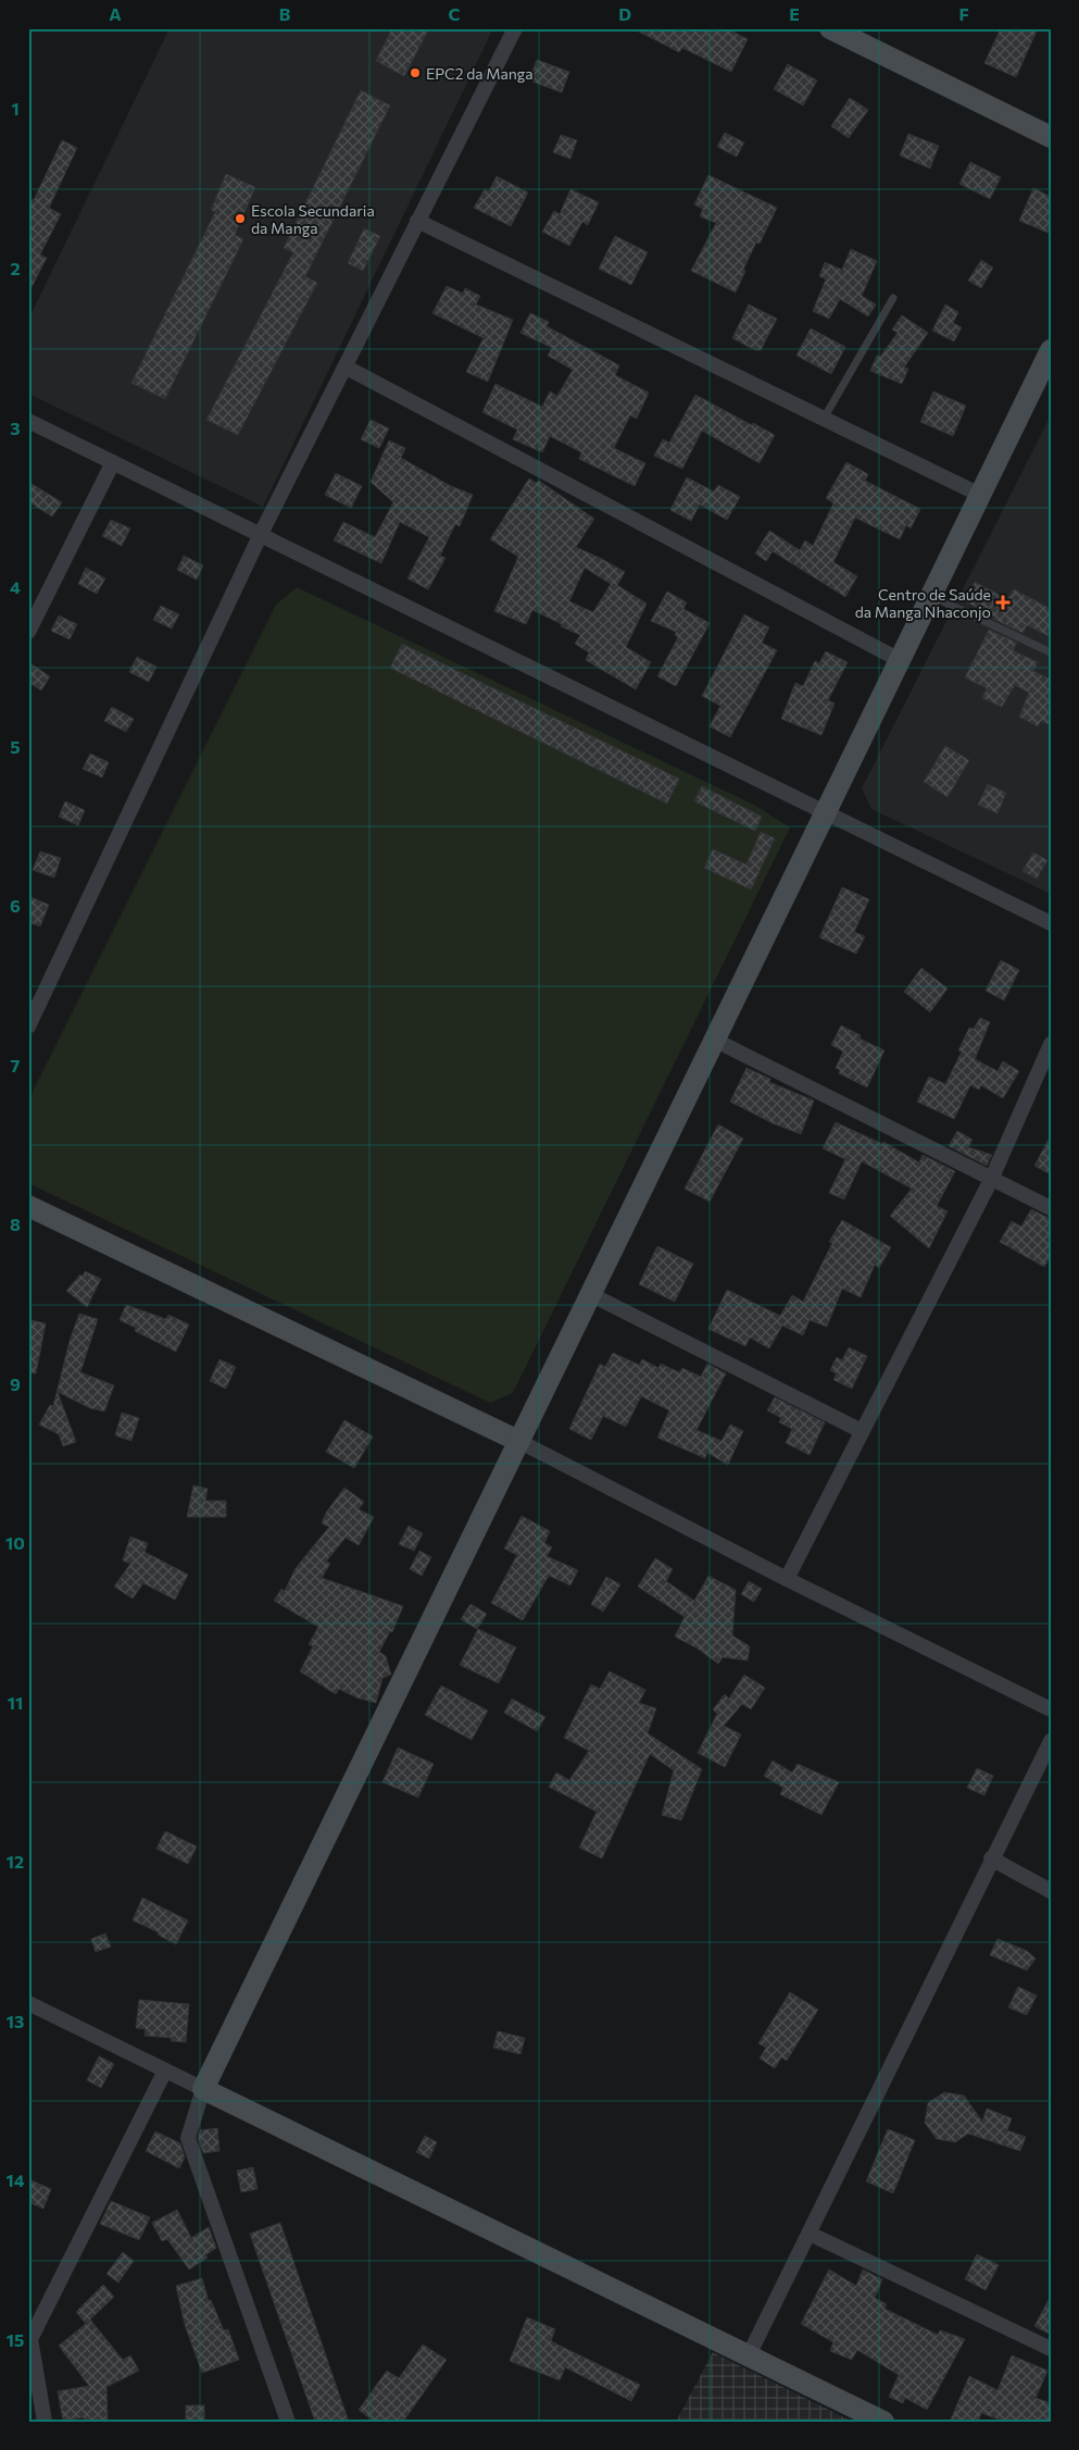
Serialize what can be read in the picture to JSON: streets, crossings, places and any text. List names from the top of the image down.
{
  "places": {
    "other": ["EPC2 da Manga", "Escola Secundaria da Manga"],
    "health": ["Centro de Saúde da Manga Nhaconjo"]
  },
  "grid": {
    "columns": [
      "A",
      "B",
      "C",
      "D",
      "E",
      "F"
    ],
    "rows": [
      "1",
      "2",
      "3",
      "4",
      "5",
      "6",
      "7",
      "8",
      "9",
      "10",
      "11",
      "12",
      "13",
      "14",
      "15"
    ]
  }
}
